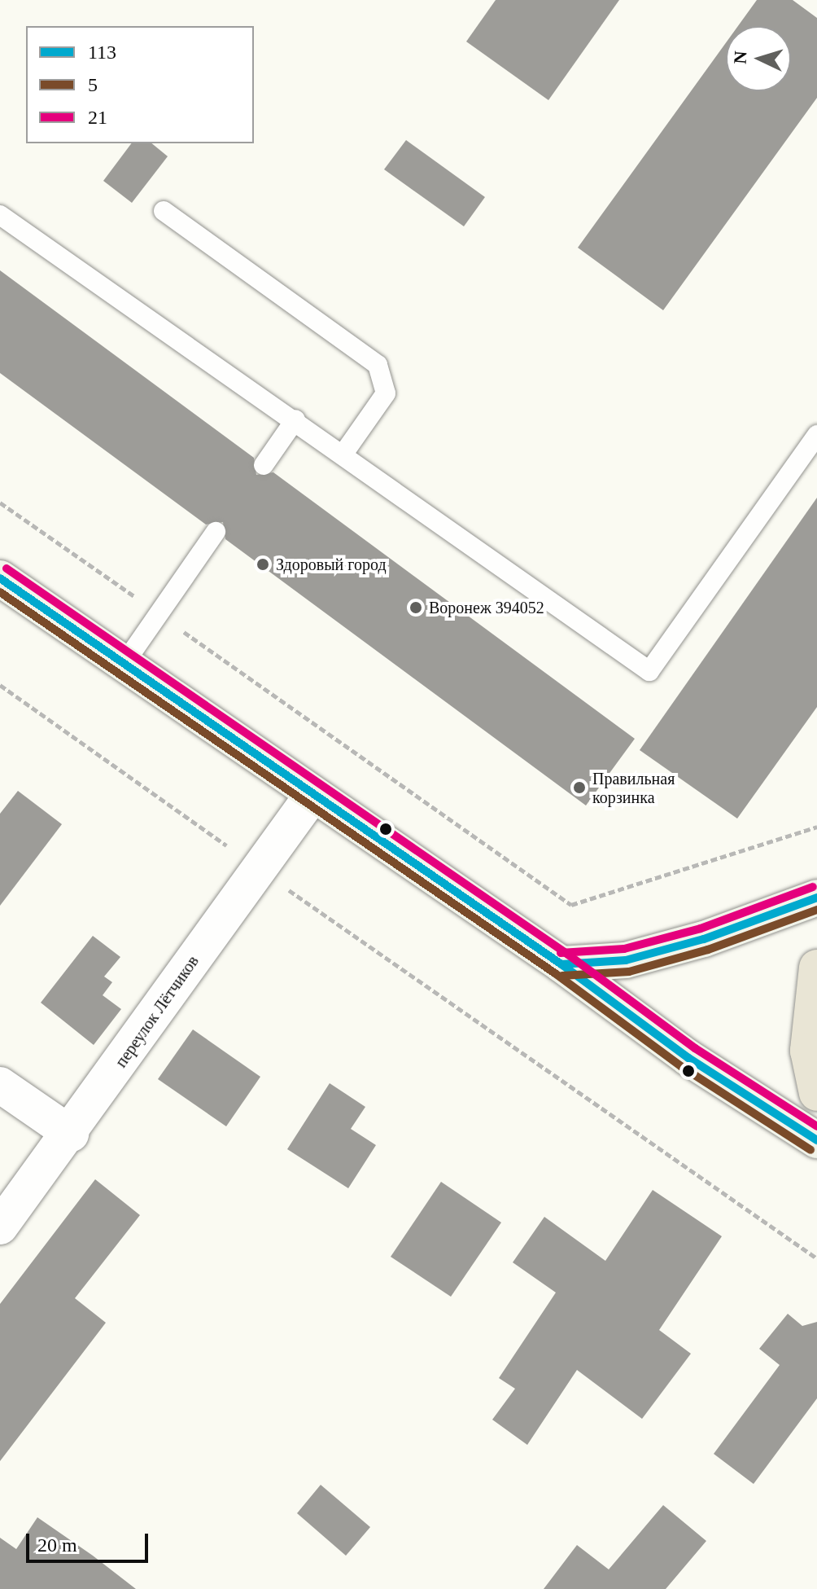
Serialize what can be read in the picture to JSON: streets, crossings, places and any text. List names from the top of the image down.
{
  "streets": {
    "street": ["переулок Лётчиков"]
  },
  "places": ["Здоровый город", "Воронеж 394052", "Правильная корзинка"],
  "lines": ["transit line 21", "transit line 113", "transit line 5"],
  "legend": ["113", "5", "21"],
  "scale_bar": "20 m",
  "north": "left"
}
